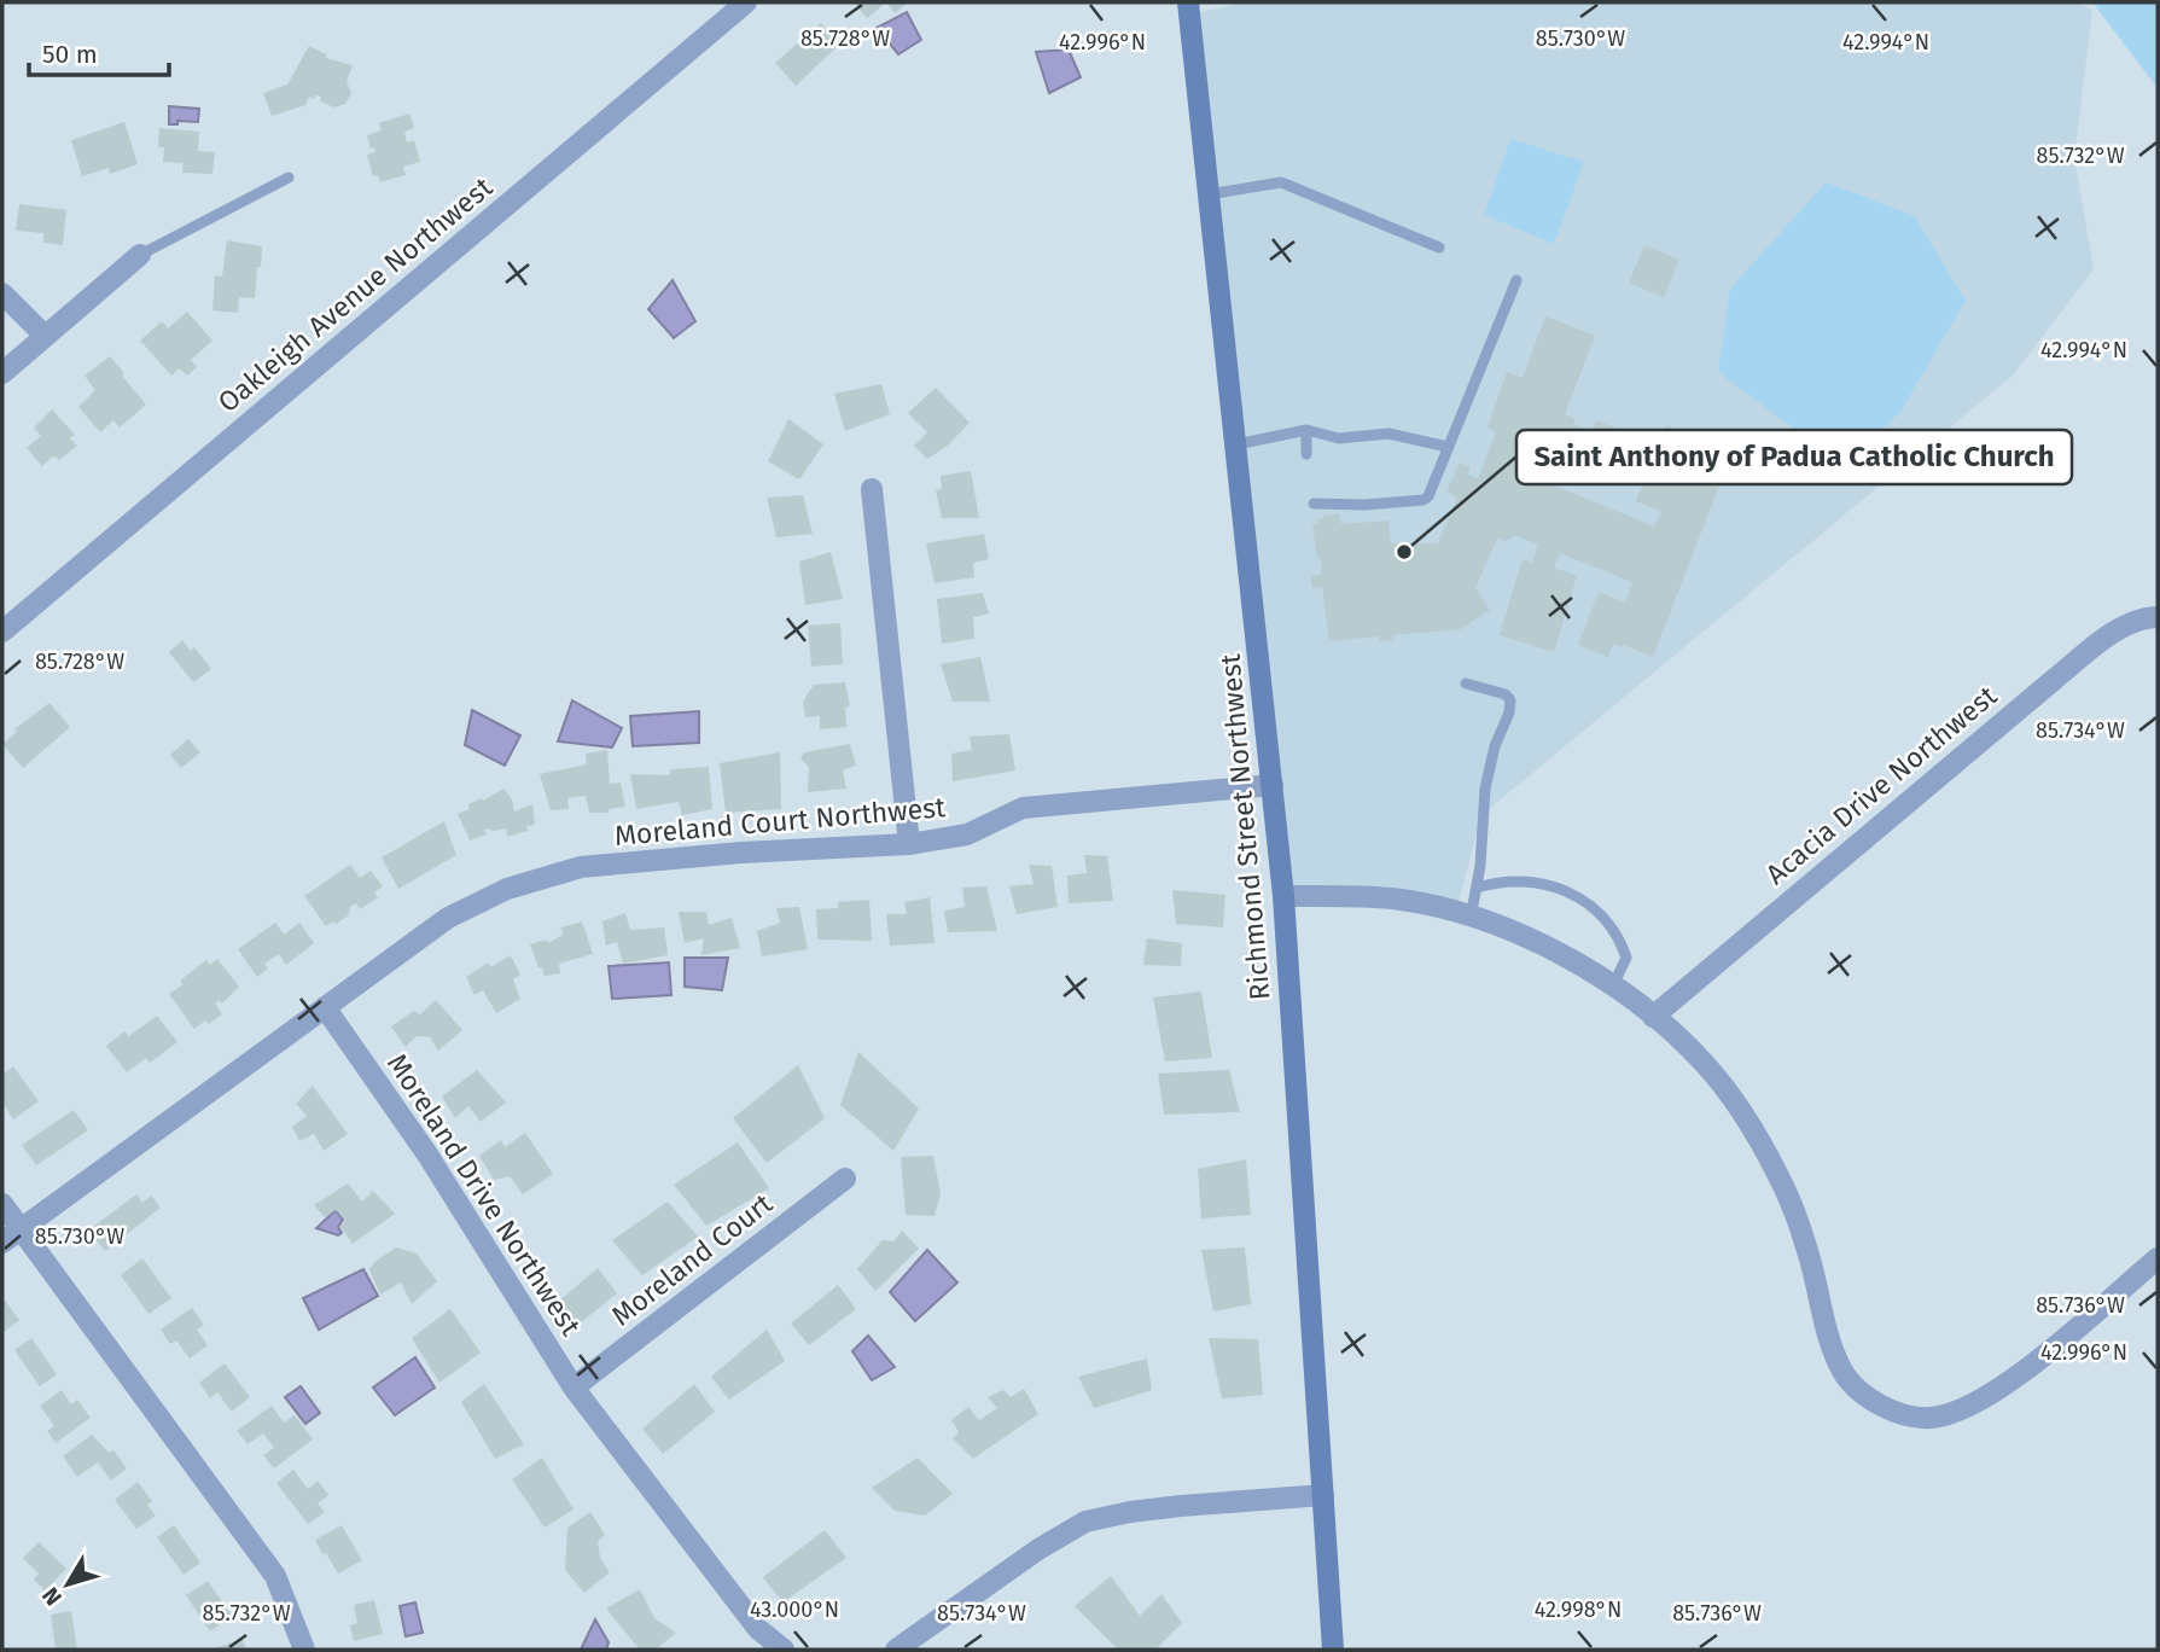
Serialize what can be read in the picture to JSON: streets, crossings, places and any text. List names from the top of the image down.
{
  "streets": {
    "street": [
      "Oakleigh Avenue Northwest",
      "Acacia Drive Northwest",
      "Moreland Court Northwest",
      "Richmond Street Northwest",
      "Moreland Drive Northwest",
      "Moreland Court"
    ]
  },
  "crossings": [
    ["Moreland Court Northwest", "Richmond Street Northwest"],
    ["Moreland Court Northwest", "Moreland Drive Northwest"],
    ["Moreland Drive Northwest", "Moreland Court"]
  ],
  "places": ["Saint Anthony of Padua Catholic Church"],
  "scale_bar": "50 m",
  "north": "bottom left",
  "coordinates": [
    "85.728°W",
    "85.730°W",
    "42.996°N",
    "42.994°N",
    "85.732°W",
    "85.734°W",
    "85.736°W",
    "43.000°N",
    "42.998°N"
  ]
}
